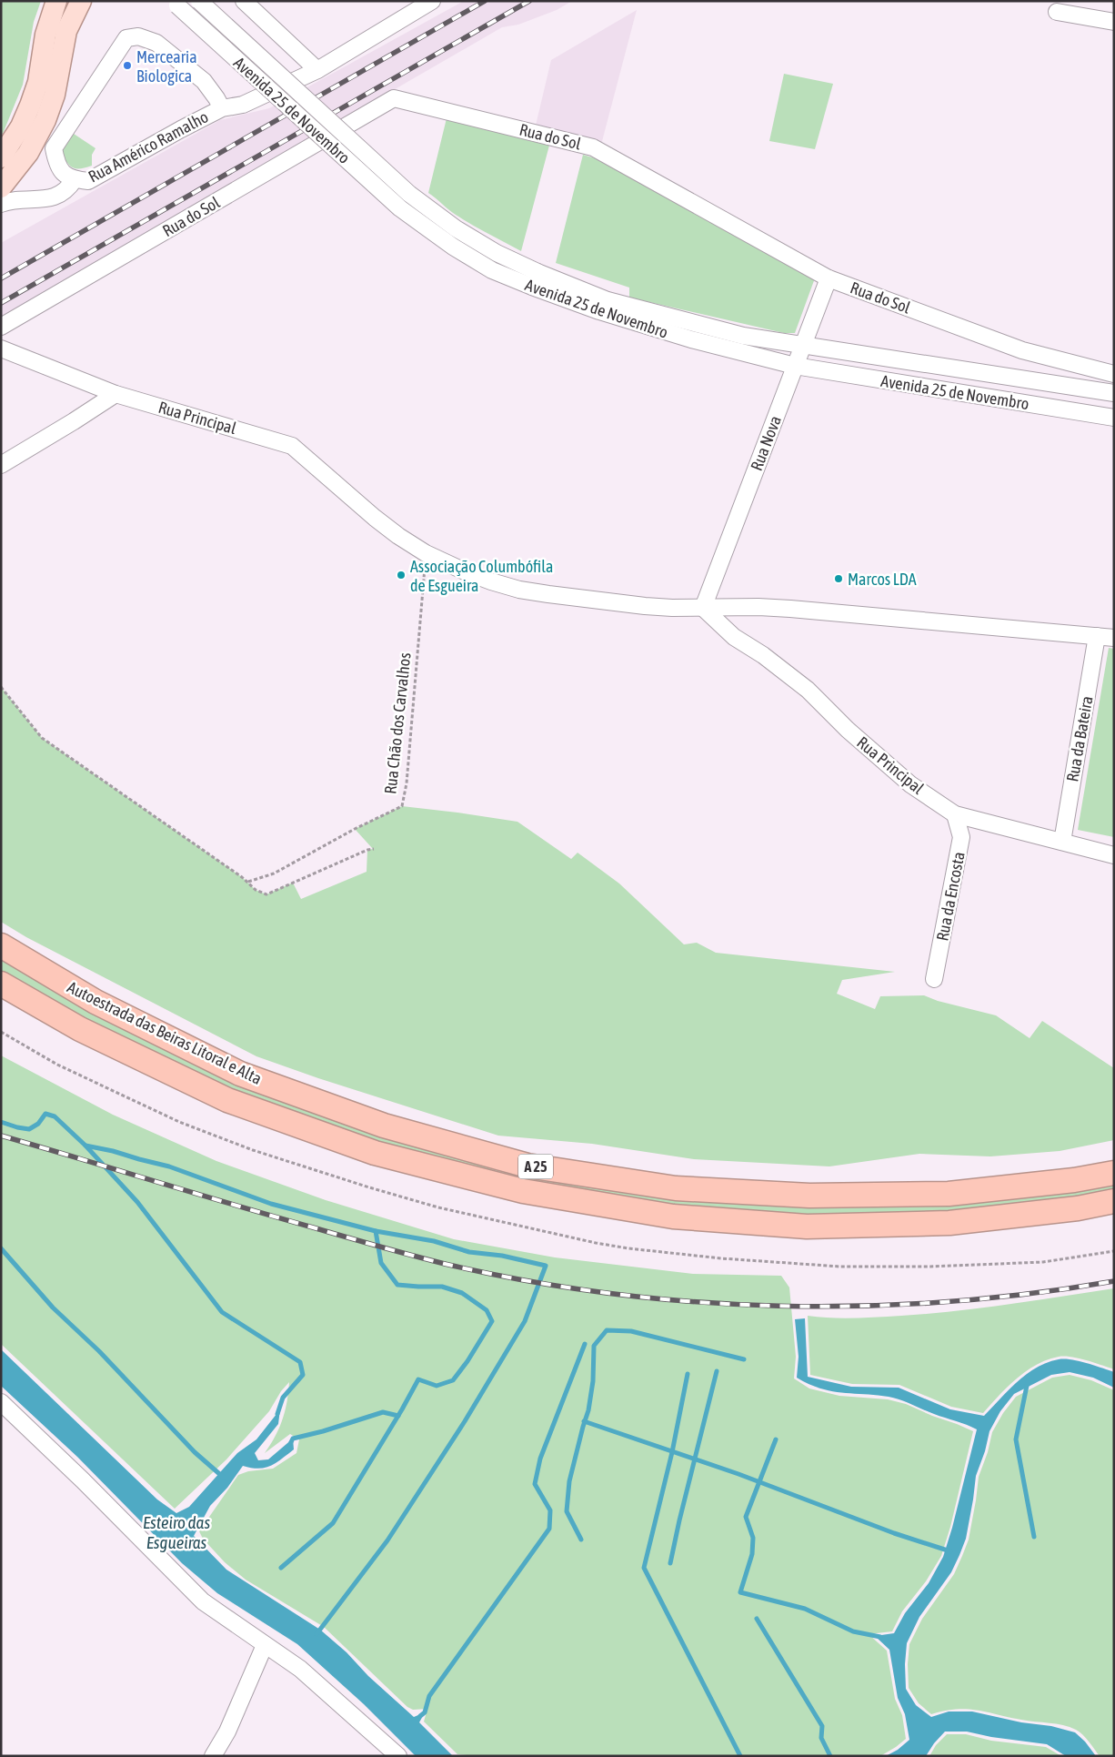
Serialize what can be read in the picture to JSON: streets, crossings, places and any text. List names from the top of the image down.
{
  "streets": {
    "highway": ["Autoestrada das Beiras Litoral e Alta", "A 25"],
    "street": [
      "Avenida 25 de Novembro",
      "Rua do Sol",
      "Rua Américo Ramalho",
      "Rua Principal",
      "Rua Nova",
      "Rua da Bateira",
      "Rua da Encosta"
    ],
    "path": ["Rua Chão dos Carvalhos"]
  },
  "crossings": [
    ["Avenida 25 de Novembro", "Rua Nova"],
    ["Rua do Sol", "Rua Nova"],
    ["Rua Principal", "Rua Nova"],
    ["Rua Principal", "Rua Chão dos Carvalhos"],
    ["Rua Principal", "Rua da Bateira"],
    ["Rua Principal", "Rua da Encosta"]
  ],
  "water": ["Esteiro das Esgueiras"],
  "places": ["Mercearia Biologica", "Associação Columbófila de Esgueira", "Marcos LDA"]
}
